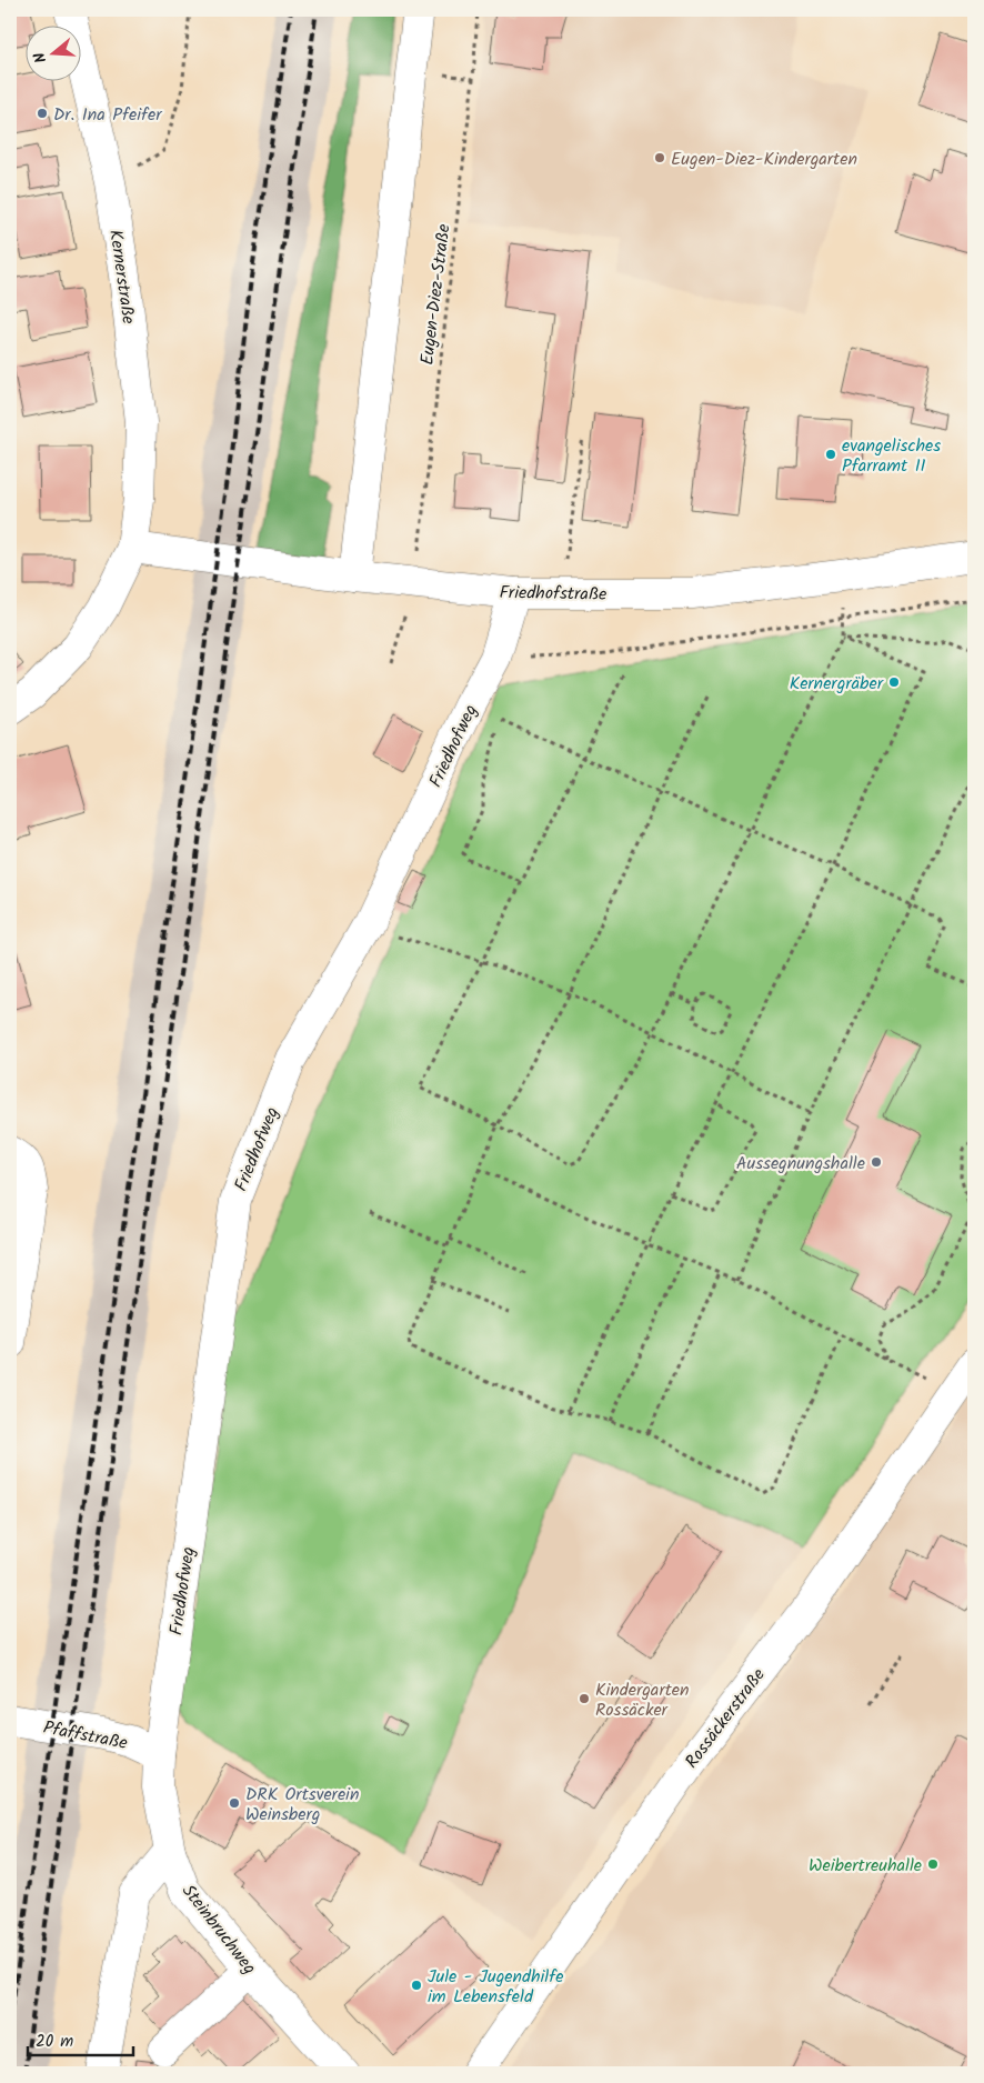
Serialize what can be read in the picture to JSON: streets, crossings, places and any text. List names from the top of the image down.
{
  "streets": {
    "street": [
      "Kernerstraße",
      "Friedhofstraße",
      "Friedhofweg",
      "Rossäckerstraße",
      "Pfaffstraße",
      "Steinbruchweg"
    ],
    "path": ["Eugen-Diez-Straße"]
  },
  "crossings": [
    ["Kernerstraße", "Friedhofstraße"],
    ["Eugen-Diez-Straße", "Friedhofstraße"],
    ["Friedhofstraße", "Friedhofweg"],
    ["Friedhofweg", "Pfaffstraße"],
    ["Friedhofweg", "Steinbruchweg"],
    ["Pfaffstraße", "Steinbruchweg"]
  ],
  "places": [
    "Dr. Ina Pfeifer",
    "Eugen-Diez-Kindergarten",
    "evangelisches Pfarramt II",
    "Kernergräber",
    "Aussegnungshalle",
    "Kindergarten Rossäcker",
    "DRK Ortsverein Weinsberg",
    "Weibertreuhalle",
    "Jule - Jugendhilfe im Lebensfeld"
  ],
  "scale_bar": "20 m",
  "north": "left"
}
